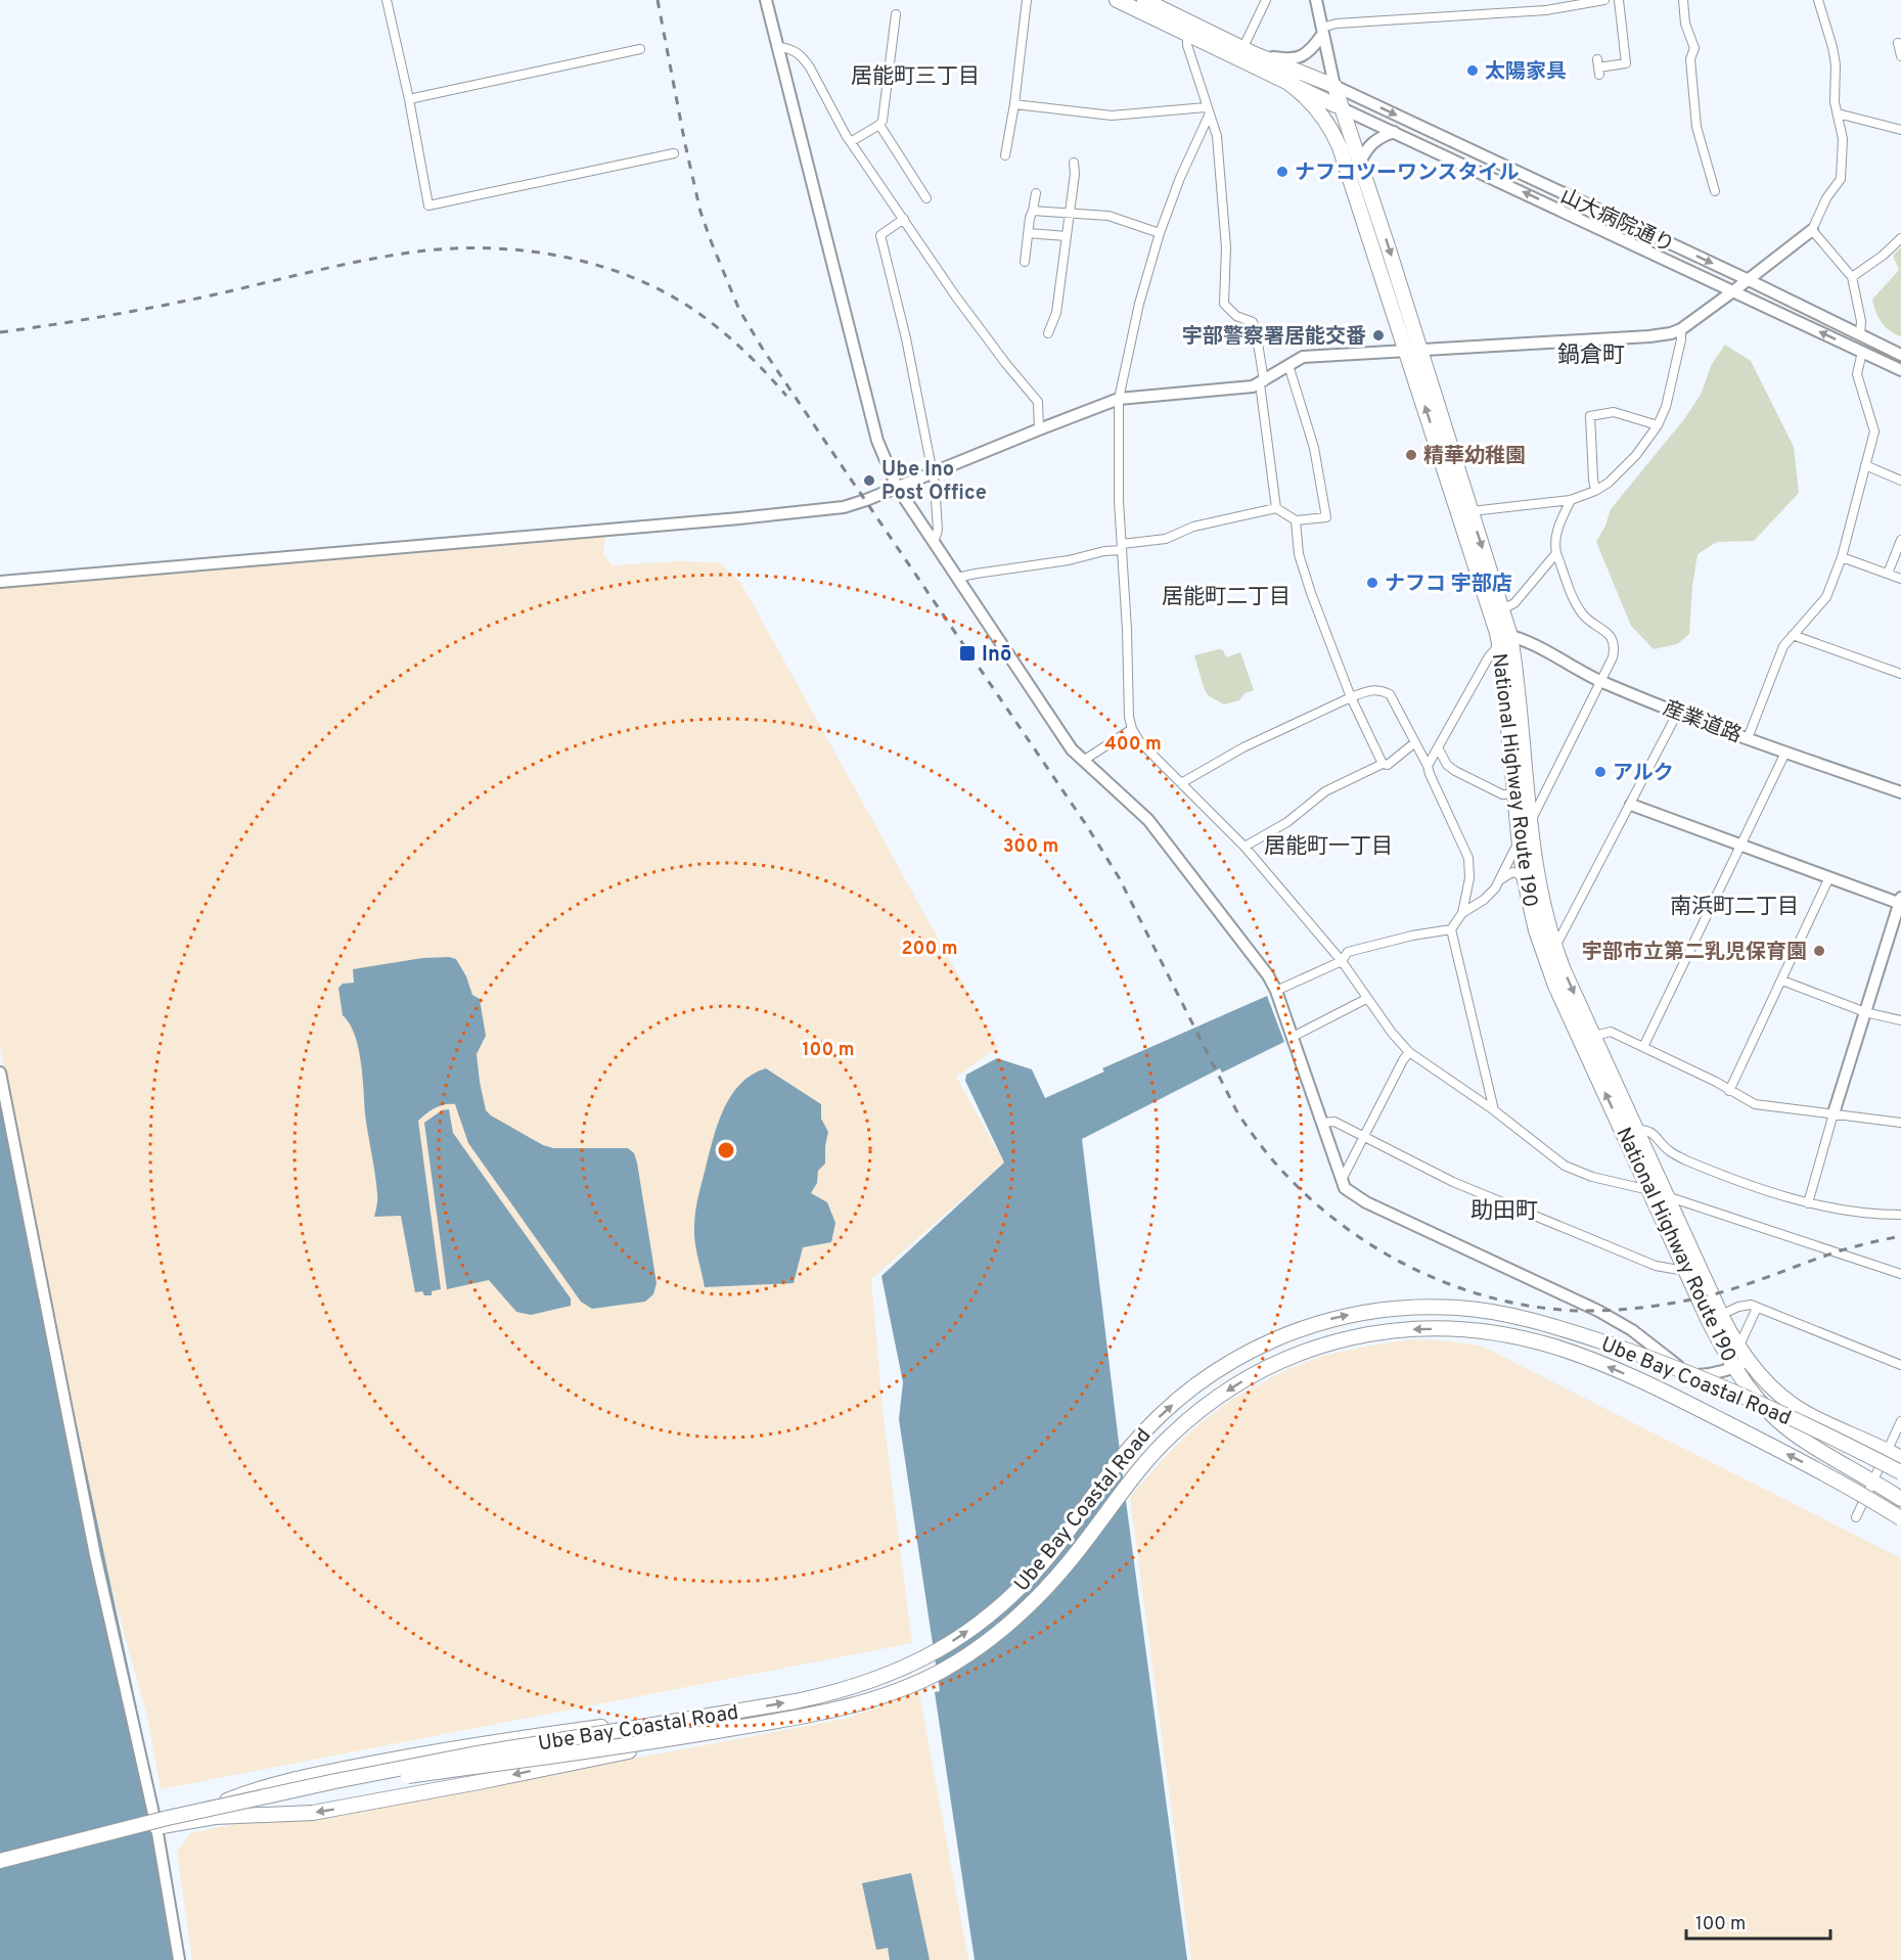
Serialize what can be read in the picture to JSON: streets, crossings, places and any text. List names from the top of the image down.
{
  "streets": {
    "highway": ["National Highway Route 190", "Ube Bay Coastal Road"],
    "street": ["山大病院通り", "産業道路"]
  },
  "crossings": [
    ["山大病院通り", "National Highway Route 190"],
    ["産業道路", "National Highway Route 190"]
  ],
  "districts": [
    "居能町三丁目",
    "鍋倉町",
    "居能町二丁目",
    "居能町一丁目",
    "南浜町二丁目",
    "助田町"
  ],
  "places": {
    "other": [
      "太陽家具",
      "ナフコツーワンスタイル",
      "宇部警察署居能交番",
      "精華幼稚園",
      "Ube Ino Post Office",
      "ナフコ 宇部店",
      "アルク",
      "宇部市立第二乳児保育園"
    ],
    "transit": ["Inō"]
  },
  "scale_bar": "100 m",
  "rings": [
    "400 m",
    "300 m",
    "200 m",
    "100 m"
  ]
}
